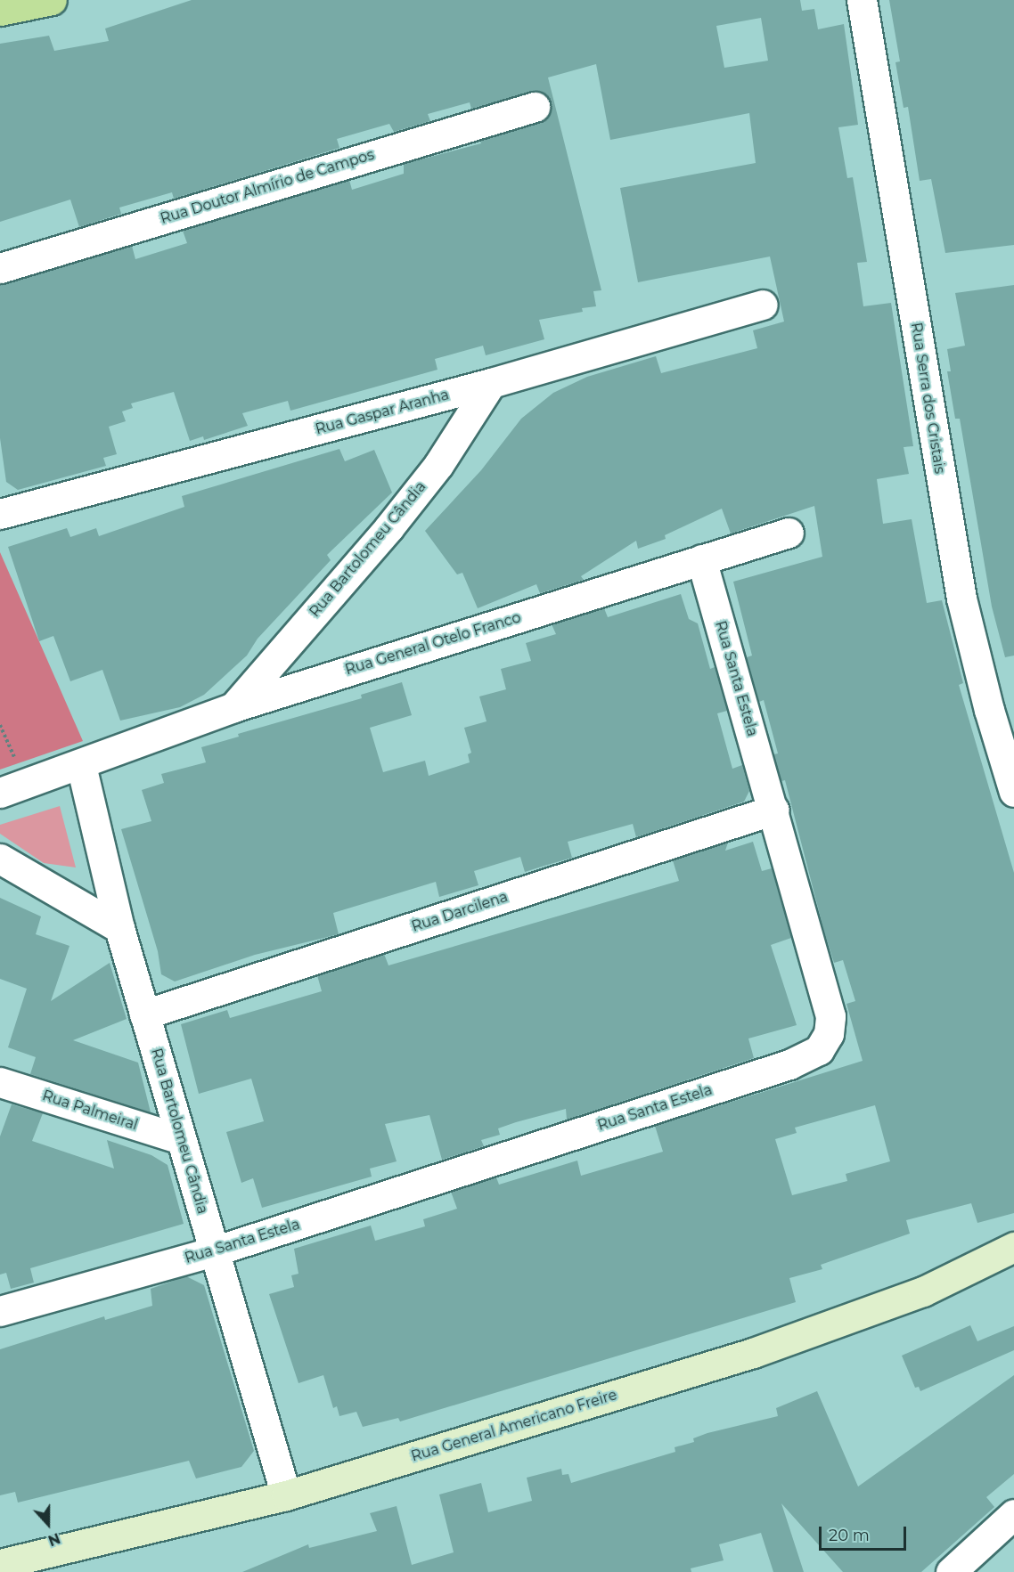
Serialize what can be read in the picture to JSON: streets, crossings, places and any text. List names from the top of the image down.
{
  "streets": {
    "main road": ["Rua General Americano Freire"],
    "street": [
      "Rua Doutor Almírio de Campos",
      "Rua Serra dos Cristais",
      "Rua Gaspar Aranha",
      "Rua Bartolomeu Cândia",
      "Rua General Otelo Franco",
      "Rua Santa Estela",
      "Rua Darcilena",
      "Rua Palmeiral"
    ]
  },
  "crossings": [
    ["Rua Gaspar Aranha", "Rua Bartolomeu Cândia"],
    ["Rua Bartolomeu Cândia", "Rua General Otelo Franco"],
    ["Rua Bartolomeu Cândia", "Rua Santa Estela"],
    ["Rua Bartolomeu Cândia", "Rua Darcilena"],
    ["Rua Bartolomeu Cândia", "Rua Palmeiral"],
    ["Rua Bartolomeu Cândia", "Rua General Americano Freire"],
    ["Rua General Otelo Franco", "Rua Santa Estela"],
    ["Rua Santa Estela", "Rua Darcilena"]
  ],
  "scale_bar": "20 m",
  "north": "bottom"
}
